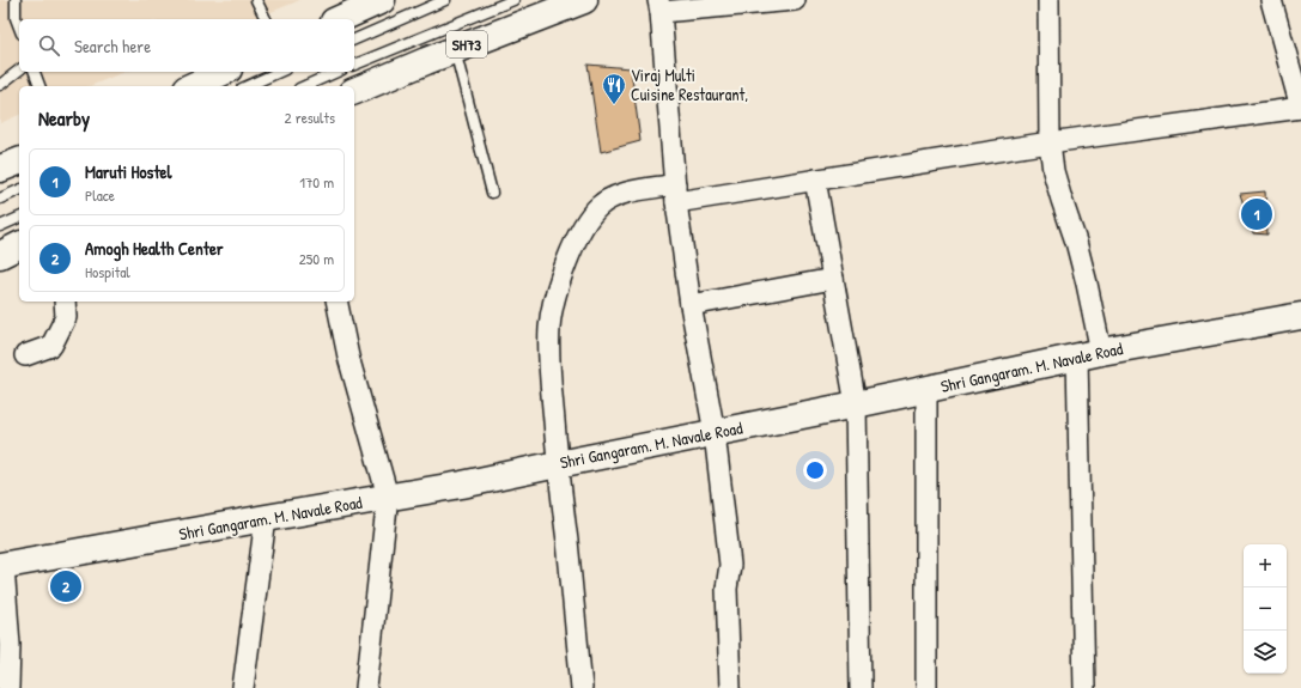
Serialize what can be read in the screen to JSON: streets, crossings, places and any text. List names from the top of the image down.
{
  "streets": {
    "main road": ["SH73", "Shri Gangaram. M. Navale Road"]
  },
  "places": {
    "restaurant": ["Viraj Multi Cuisine Restaurant,"]
  },
  "page": {
    "search": "Search here",
    "heading": ["Nearby", "2 results"],
    "list": [
      {
        "mark": "1",
        "name": "Maruti Hostel",
        "note": "Place",
        "value": "170 m"
      },
      {
        "mark": "2",
        "name": "Amogh Health Center",
        "note": "Hospital",
        "value": "250 m"
      }
    ],
    "pins": ["1", "2"],
    "map_buttons": ["+", "−"]
  }
}
